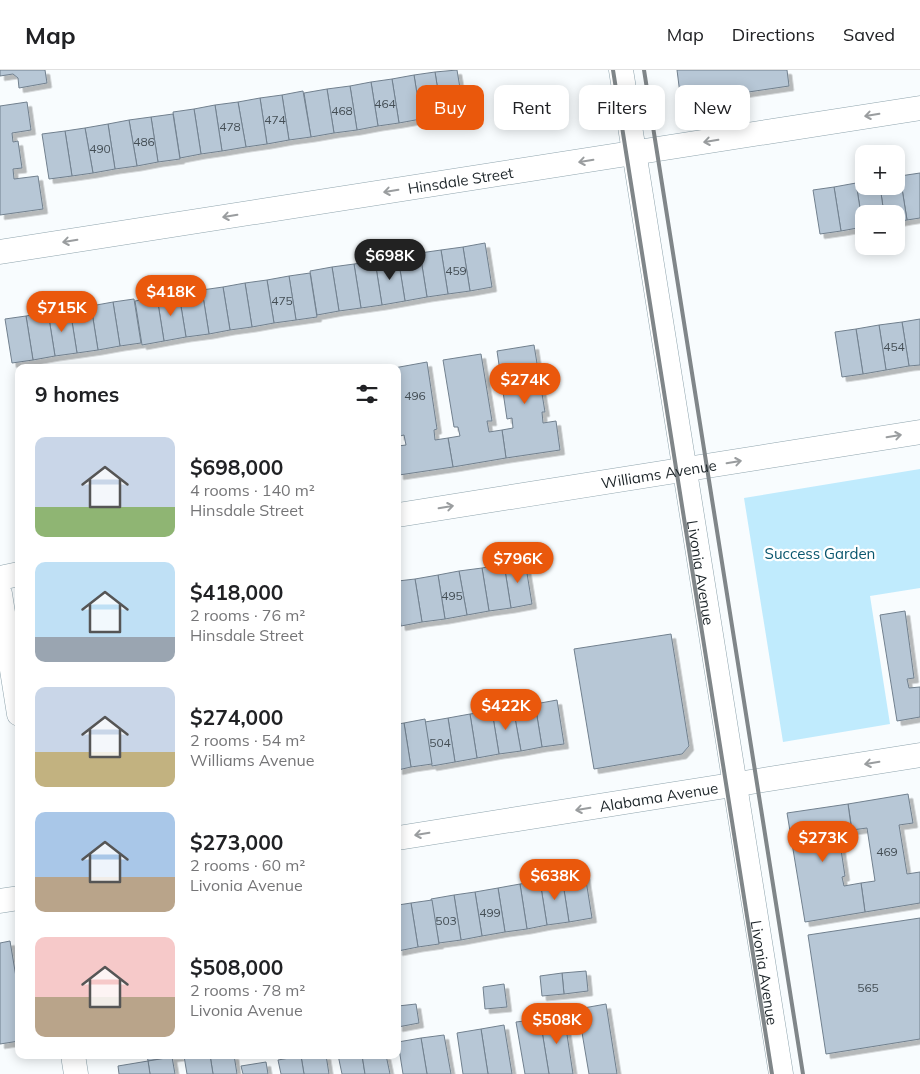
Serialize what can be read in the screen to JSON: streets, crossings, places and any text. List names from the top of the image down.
{
  "streets": {
    "street": [
      "Hinsdale Street",
      "Williams Avenue",
      "Livonia Avenue",
      "Alabama Avenue"
    ]
  },
  "crossings": [
    ["Hinsdale Street", "Livonia Avenue"],
    ["Williams Avenue", "Livonia Avenue"],
    ["Livonia Avenue", "Alabama Avenue"]
  ],
  "one_way": ["Hinsdale Street", "Williams Avenue", "Alabama Avenue"],
  "parks": ["Success Garden"],
  "house_numbers": [
    "464",
    "468",
    "474",
    "478",
    "486",
    "490",
    "459",
    "475",
    "454",
    "496",
    "495",
    "504",
    "469",
    "499",
    "503",
    "565"
  ],
  "page": {
    "header": "Map",
    "nav": ["Map", "Directions", "Saved"],
    "chip": [
      "Buy",
      "Rent",
      "Filters",
      "New"
    ],
    "map_buttons": ["+", "−"],
    "price": [
      "$698K",
      "$418K",
      "$715K",
      "$274K",
      "$796K",
      "$422K",
      "$273K",
      "$638K",
      "$508K"
    ],
    "heading": "9 homes",
    "list": [
      {
        "name": "$698,000",
        "note": "4 rooms · 140 m² · Hinsdale Street"
      },
      {
        "name": "$418,000",
        "note": "2 rooms · 76 m² · Hinsdale Street"
      },
      {
        "name": "$274,000",
        "note": "2 rooms · 54 m² · Williams Avenue"
      },
      {
        "name": "$273,000",
        "note": "2 rooms · 60 m² · Livonia Avenue"
      },
      {
        "name": "$508,000",
        "note": "2 rooms · 78 m² · Livonia Avenue"
      }
    ]
  }
}
